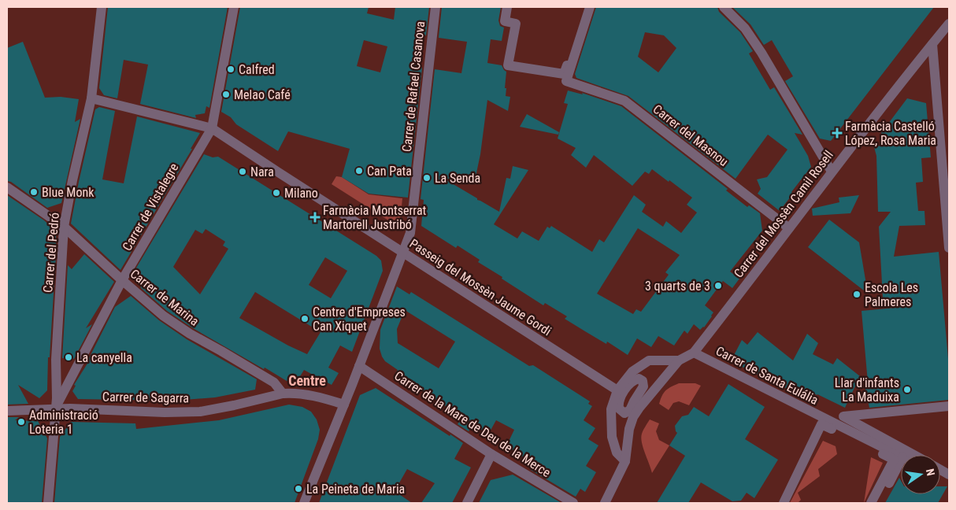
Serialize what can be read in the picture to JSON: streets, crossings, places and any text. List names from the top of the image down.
{
  "streets": {
    "street": [
      "Carrer de Rafael Casanova",
      "Carrer del Masnou",
      "Carrer de Vistalegre",
      "Carrer del Mossèn Camil Rosell",
      "Carrer del Pedró",
      "Passeig del Mossèn Jaume Gordi",
      "Carrer de Marina",
      "Carrer de Santa Eulália",
      "Carrer de Sagarra",
      "Carrer de la Mare de Deu de la Merce"
    ]
  },
  "crossings": [
    ["Carrer de Rafael Casanova", "Passeig del Mossèn Jaume Gordi"],
    ["Carrer de Rafael Casanova", "Carrer de la Mare de Deu de la Merce"],
    ["Carrer del Masnou", "Carrer del Mossèn Camil Rosell"],
    ["Carrer de Vistalegre", "Carrer del Pedró"],
    ["Carrer de Vistalegre", "Passeig del Mossèn Jaume Gordi"],
    ["Carrer de Vistalegre", "Carrer de Marina"],
    ["Carrer de Vistalegre", "Carrer de Sagarra"],
    ["Carrer del Mossèn Camil Rosell", "Passeig del Mossèn Jaume Gordi"],
    ["Carrer del Mossèn Camil Rosell", "Carrer de Santa Eulália"],
    ["Carrer del Pedró", "Passeig del Mossèn Jaume Gordi"],
    ["Carrer del Pedró", "Carrer de Marina"],
    ["Carrer del Pedró", "Carrer de Sagarra"],
    ["Carrer de Marina", "Carrer de Sagarra"]
  ],
  "districts": ["Centre"],
  "places": {
    "other": [
      "Calfred",
      "Melao Café",
      "Can Pata",
      "Nara",
      "La Senda",
      "Blue Monk",
      "Milano",
      "3 quarts de 3",
      "Escola Les Palmeres",
      "Centre d'Empreses Can Xiquet",
      "La canyella",
      "Llar d'infants La Maduixa",
      "Administració Loteria 1",
      "La Peineta de Maria"
    ],
    "health": ["Farmàcia Castelló López, Rosa Maria", "Farmàcia Montserrat Martorell Justribó"]
  },
  "north": "right"
}
